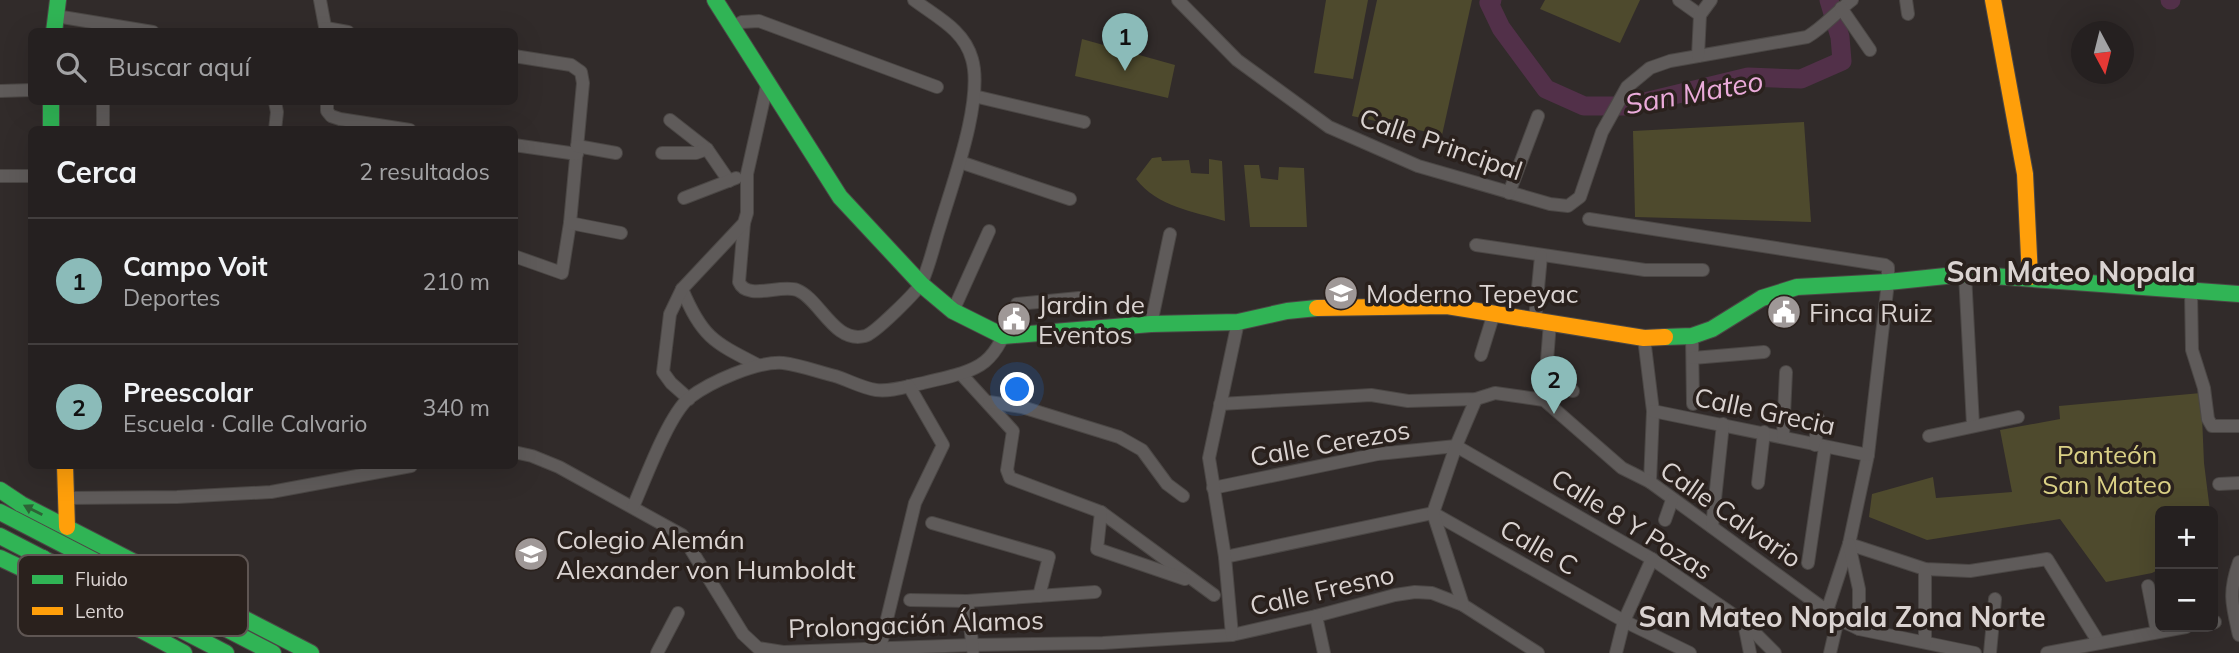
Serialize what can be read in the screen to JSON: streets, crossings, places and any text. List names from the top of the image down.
{
  "streets": {
    "street": [
      "Calle Principal",
      "Calle Grecia",
      "Calle Cerezos",
      "Calle Calvario",
      "Calle 8 Y Pozas",
      "Calle C",
      "Calle Fresno",
      "Prolongación Álamos"
    ]
  },
  "crossings": [
    ["Calle Cerezos", "Calle 8 Y Pozas"],
    ["Calle Fresno", "Prolongación Álamos"]
  ],
  "districts": ["San Mateo Nopala", "San Mateo Nopala Zona Norte"],
  "water": ["San Mateo"],
  "parks": ["Panteón San Mateo"],
  "places": {
    "school or university": ["Moderno Tepeyac", "Colegio Alemán Alexander von Humboldt"],
    "public building": ["Finca Ruiz", "Jardin de Eventos"]
  },
  "legend": ["Fluido", "Lento"],
  "north": "bottom",
  "page": {
    "pins": ["1", "2"],
    "search": "Buscar aquí",
    "heading": ["Cerca", "2 resultados"],
    "list": [
      {
        "mark": "1",
        "name": "Campo Voit",
        "note": "Deportes",
        "value": "210 m"
      },
      {
        "mark": "2",
        "name": "Preescolar",
        "note": "Escuela · Calle Calvario",
        "value": "340 m"
      }
    ],
    "map_buttons": ["+", "−"]
  }
}
